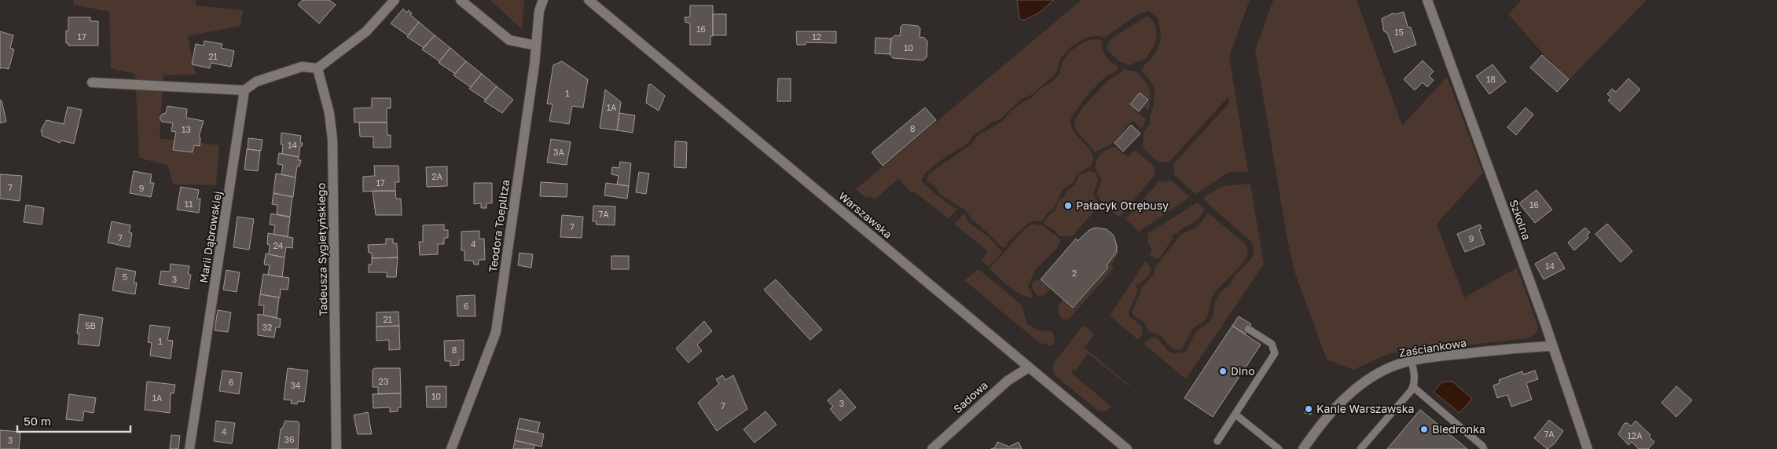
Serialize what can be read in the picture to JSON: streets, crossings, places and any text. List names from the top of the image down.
{
  "streets": {
    "street": [
      "Warszawska",
      "Szkolna",
      "Teodora Toeplitza",
      "Marii Dąbrowskiej",
      "Tadeusza Sygietyńskiego",
      "Zaściankowa",
      "Sadowa"
    ]
  },
  "crossings": [
    ["Warszawska", "Sadowa"],
    ["Szkolna", "Zaściankowa"]
  ],
  "places": [
    "Pałacyk Otrębusy",
    "Dino",
    "Kanie Warszawska",
    "Biedronka"
  ],
  "house_numbers": [
    "16",
    "15",
    "17",
    "12",
    "10",
    "21",
    "18",
    "1",
    "1A",
    "8",
    "13",
    "14",
    "3A",
    "2A",
    "17",
    "7",
    "9",
    "11",
    "16",
    "7A",
    "7",
    "7",
    "9",
    "4",
    "24",
    "14",
    "2",
    "5",
    "3",
    "6",
    "21",
    "5B",
    "32",
    "1",
    "8",
    "23",
    "6",
    "34",
    "10",
    "1A",
    "3",
    "7",
    "4",
    "7A",
    "12A",
    "36",
    "3"
  ],
  "scale_bar": "50 m"
}
